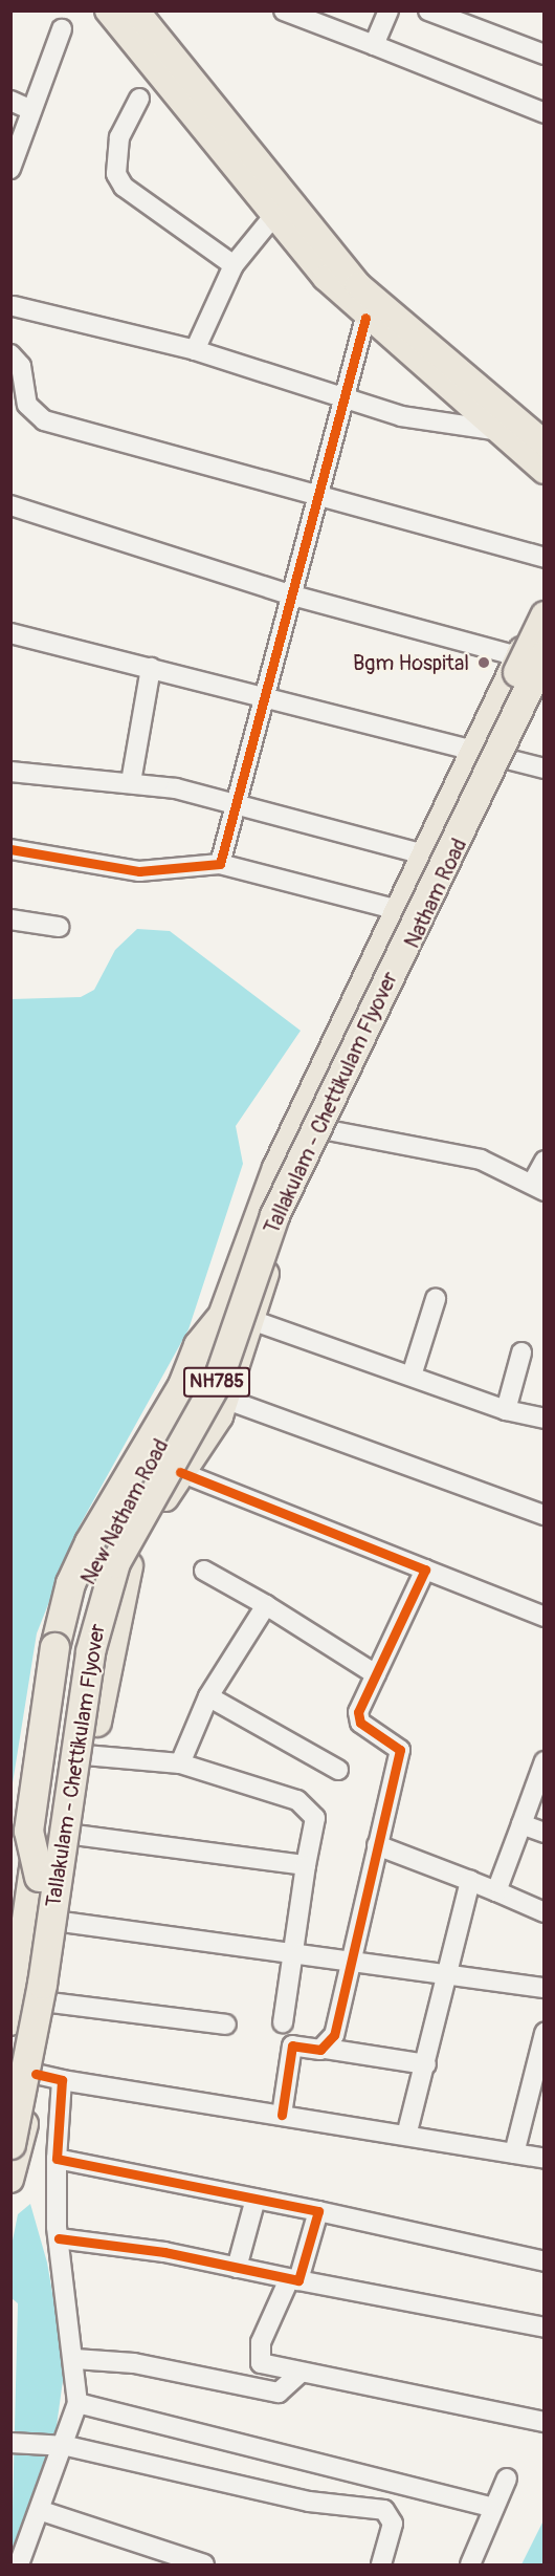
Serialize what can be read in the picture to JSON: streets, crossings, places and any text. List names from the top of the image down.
{
  "streets": {
    "highway": ["Tallakulam - Chettikulam Flyover", "NH785"],
    "main road": ["Natham Road", "New Natham Road"]
  },
  "crossings": [
    ["Natham Road", "Tallakulam - Chettikulam Flyover"],
    ["Natham Road", "New Natham Road"],
    ["Tallakulam - Chettikulam Flyover", "New Natham Road"]
  ],
  "places": ["Bgm Hospital"]
}
